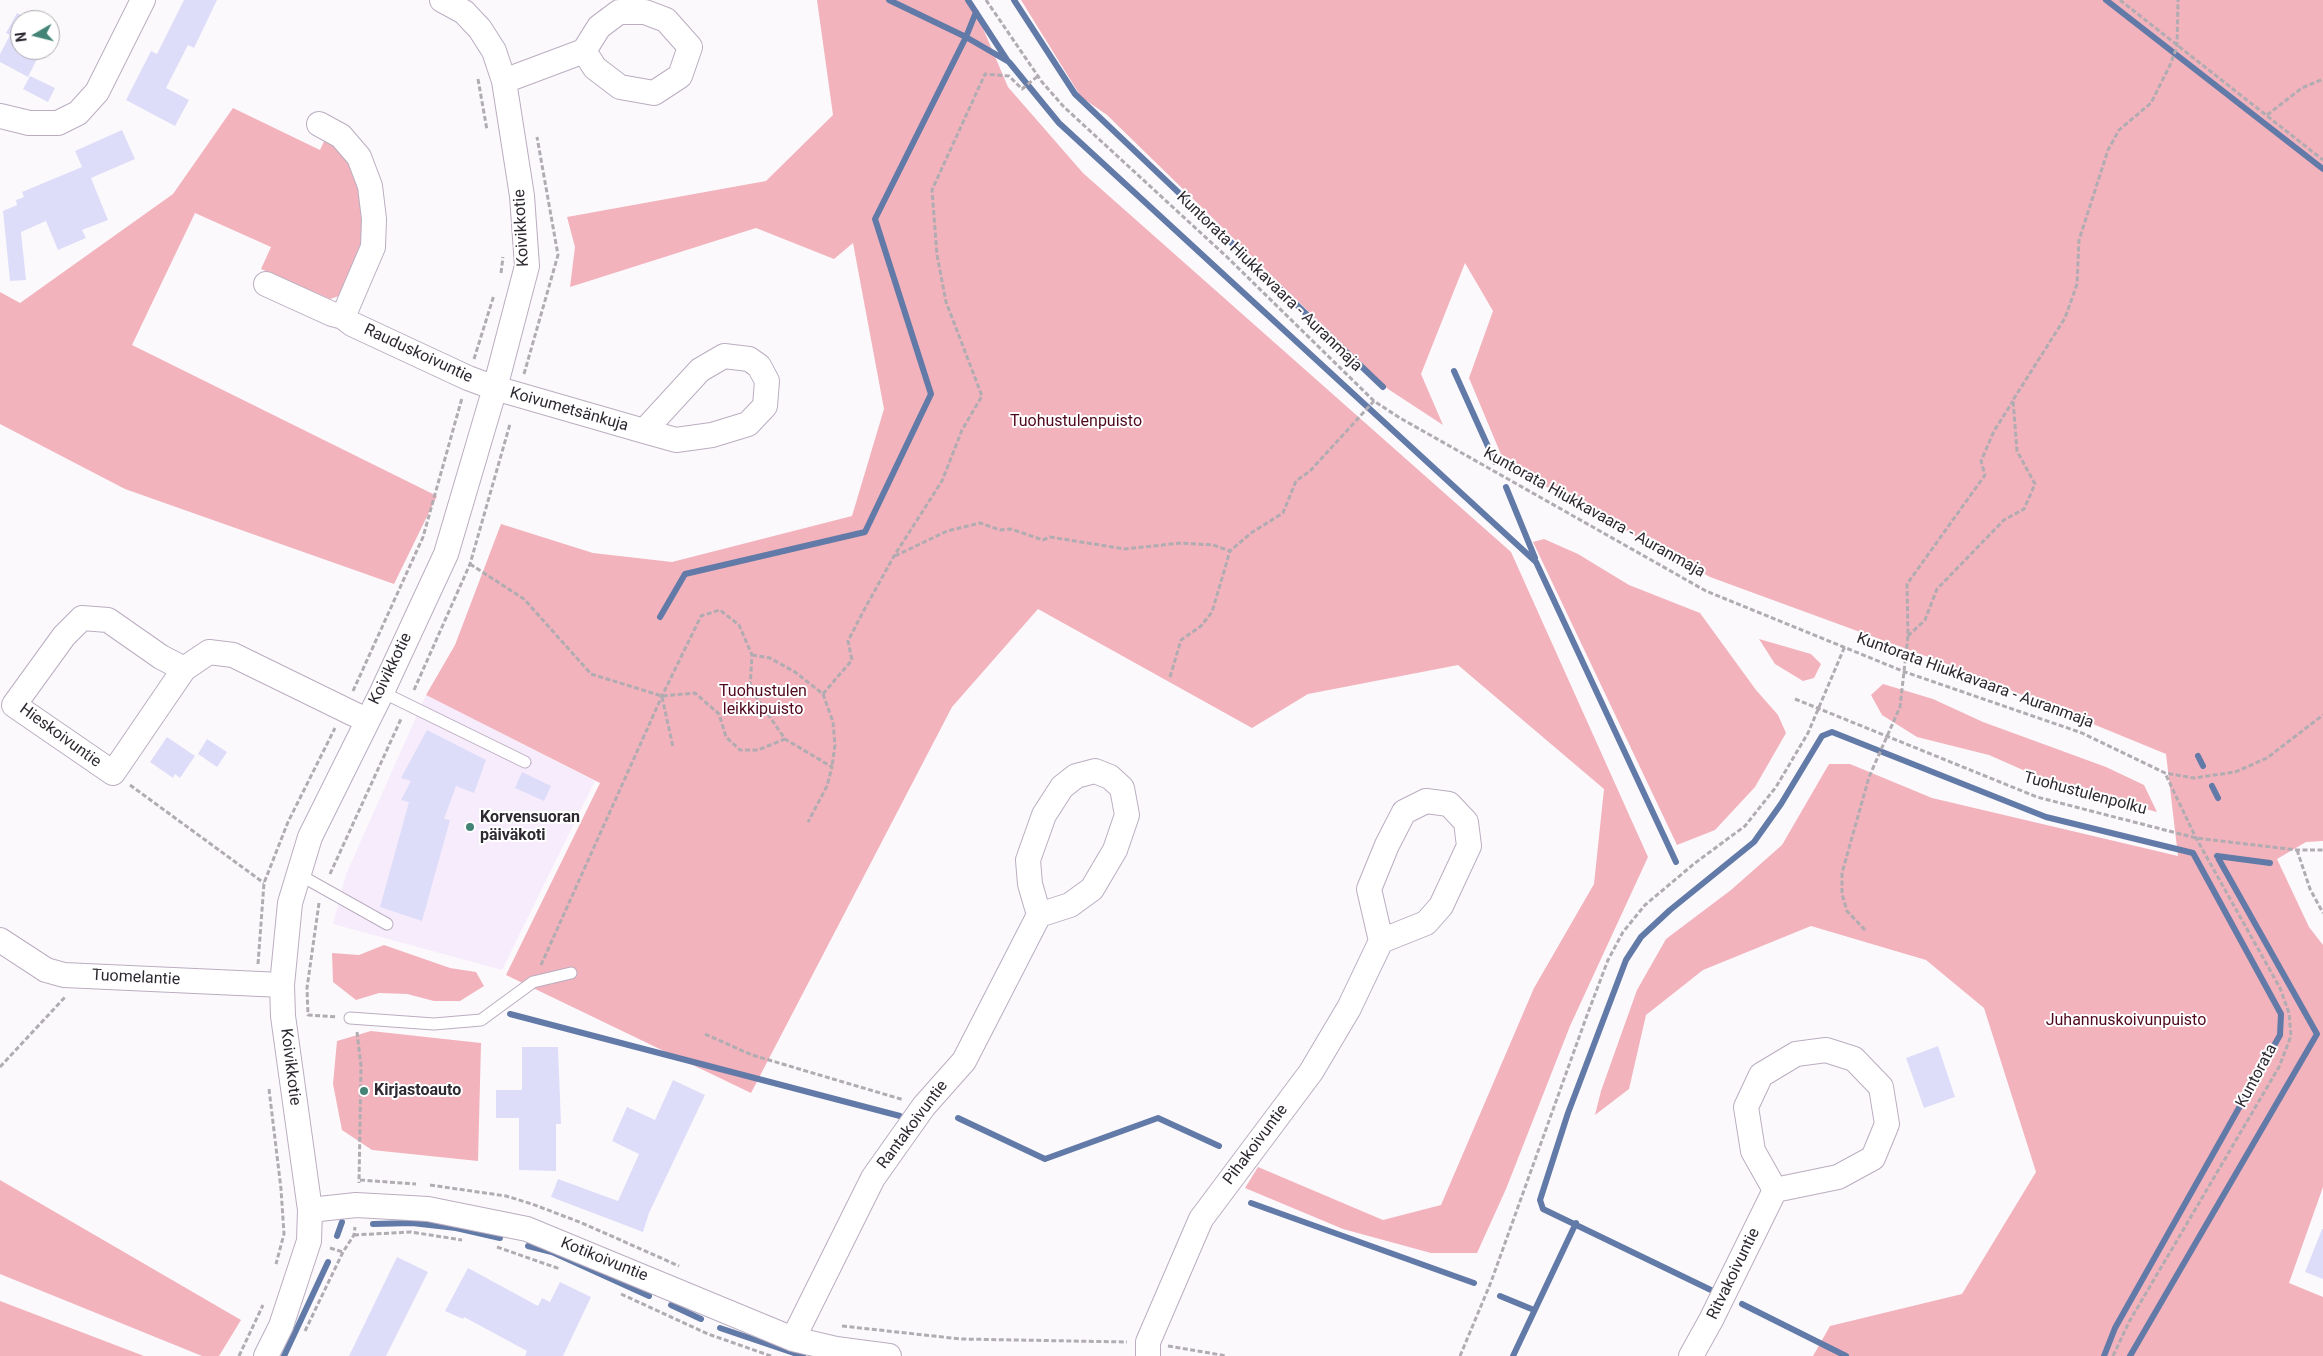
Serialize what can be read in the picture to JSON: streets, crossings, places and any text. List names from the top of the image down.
{
  "streets": {
    "street": [
      "Koivikkotie",
      "Rauduskoivuntie",
      "Koivumetsänkuja",
      "Hieskoivuntie",
      "Tuomelantie",
      "Rantakoivuntie",
      "Pihakoivuntie",
      "Kotikoivuntie",
      "Ritvakoivuntie"
    ],
    "path": ["Kuntorata Hiukkavaara - Auranmaja", "Tuohustulenpolku", "Kuntorata"]
  },
  "crossings": [
    ["Koivikkotie", "Rauduskoivuntie"],
    ["Koivikkotie", "Koivumetsänkuja"],
    ["Koivikkotie", "Hieskoivuntie"],
    ["Koivikkotie", "Tuomelantie"],
    ["Koivikkotie", "Kotikoivuntie"],
    ["Kuntorata Hiukkavaara - Auranmaja", "Kuntorata"],
    ["Rauduskoivuntie", "Koivumetsänkuja"],
    ["Tuohustulenpolku", "Kuntorata"],
    ["Rantakoivuntie", "Kotikoivuntie"]
  ],
  "parks": ["Tuohustulenpuisto", "Tuohustulen leikkipuisto", "Juhannuskoivunpuisto"],
  "places": ["Korvensuoran päiväkoti", "Kirjastoauto"],
  "north": "left"
}
